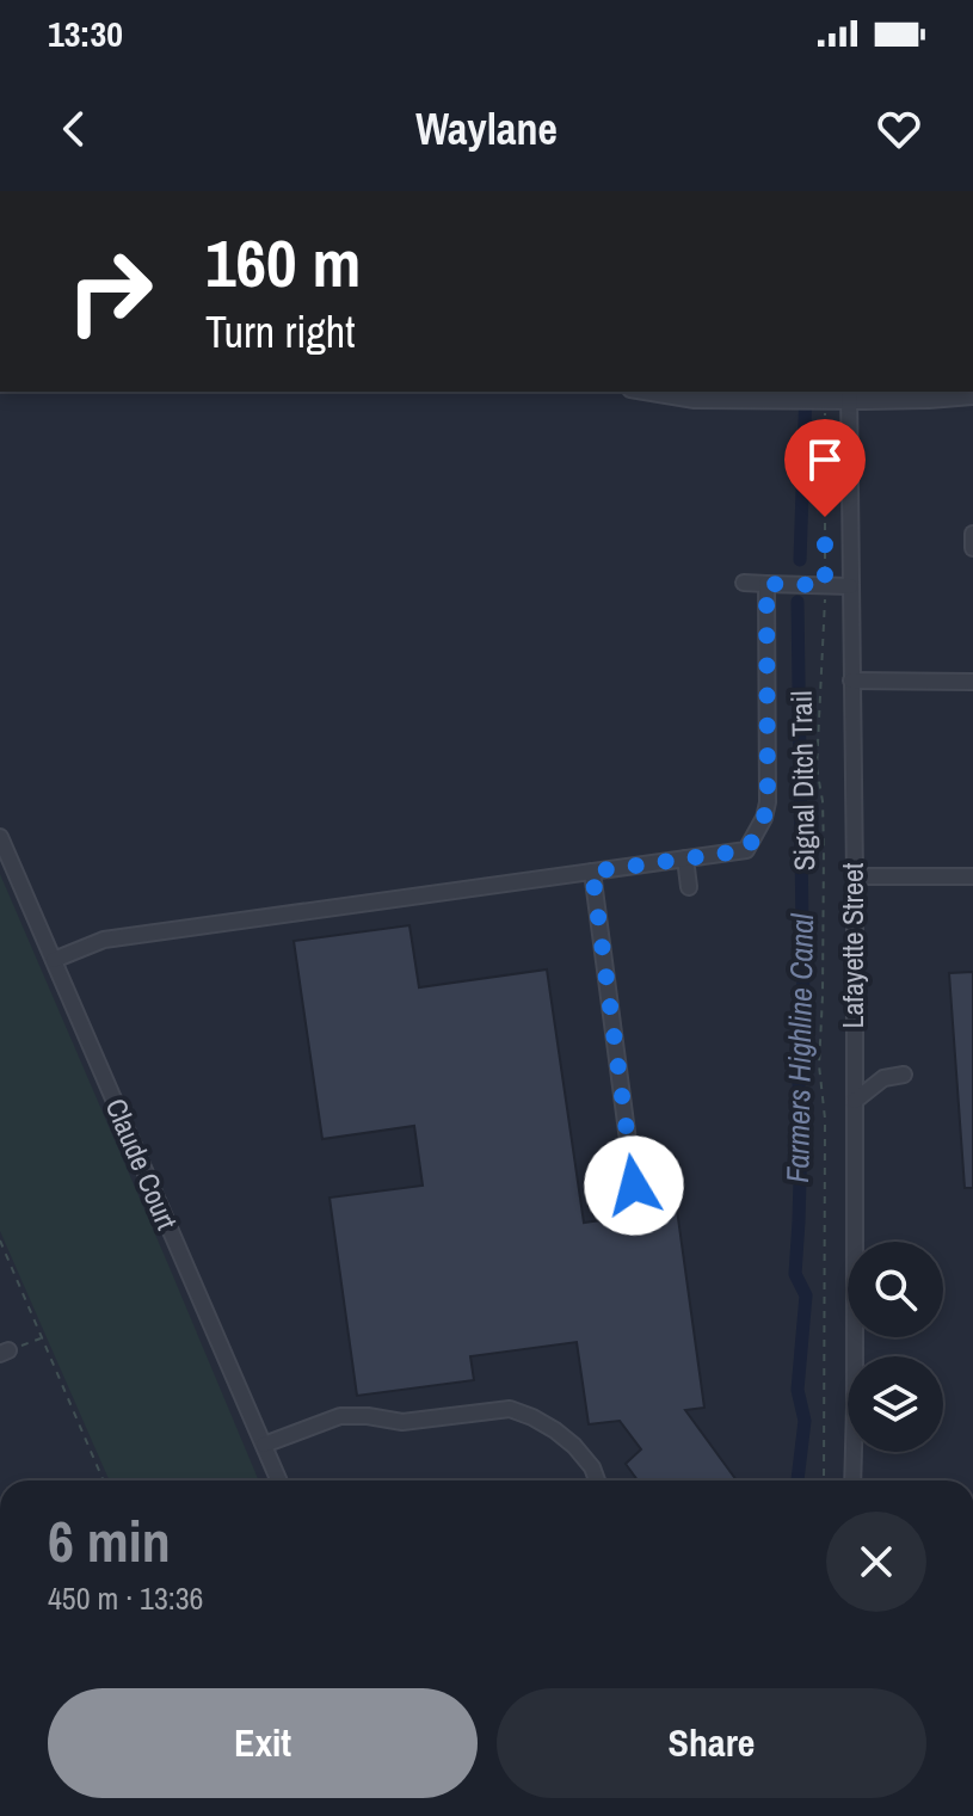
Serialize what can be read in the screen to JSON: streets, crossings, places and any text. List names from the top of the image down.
{
  "streets": {
    "street": ["Lafayette Street", "Claude Court"],
    "path": ["Signal Ditch Trail"]
  },
  "water": ["Farmers Highline Canal"],
  "page": {
    "status": "13:30",
    "header": "Waylane",
    "turn": ["160 m", "Turn right"],
    "heading": ["6 min", "450 m · 13:36"],
    "buttons": ["Exit", "Share"]
  }
}
